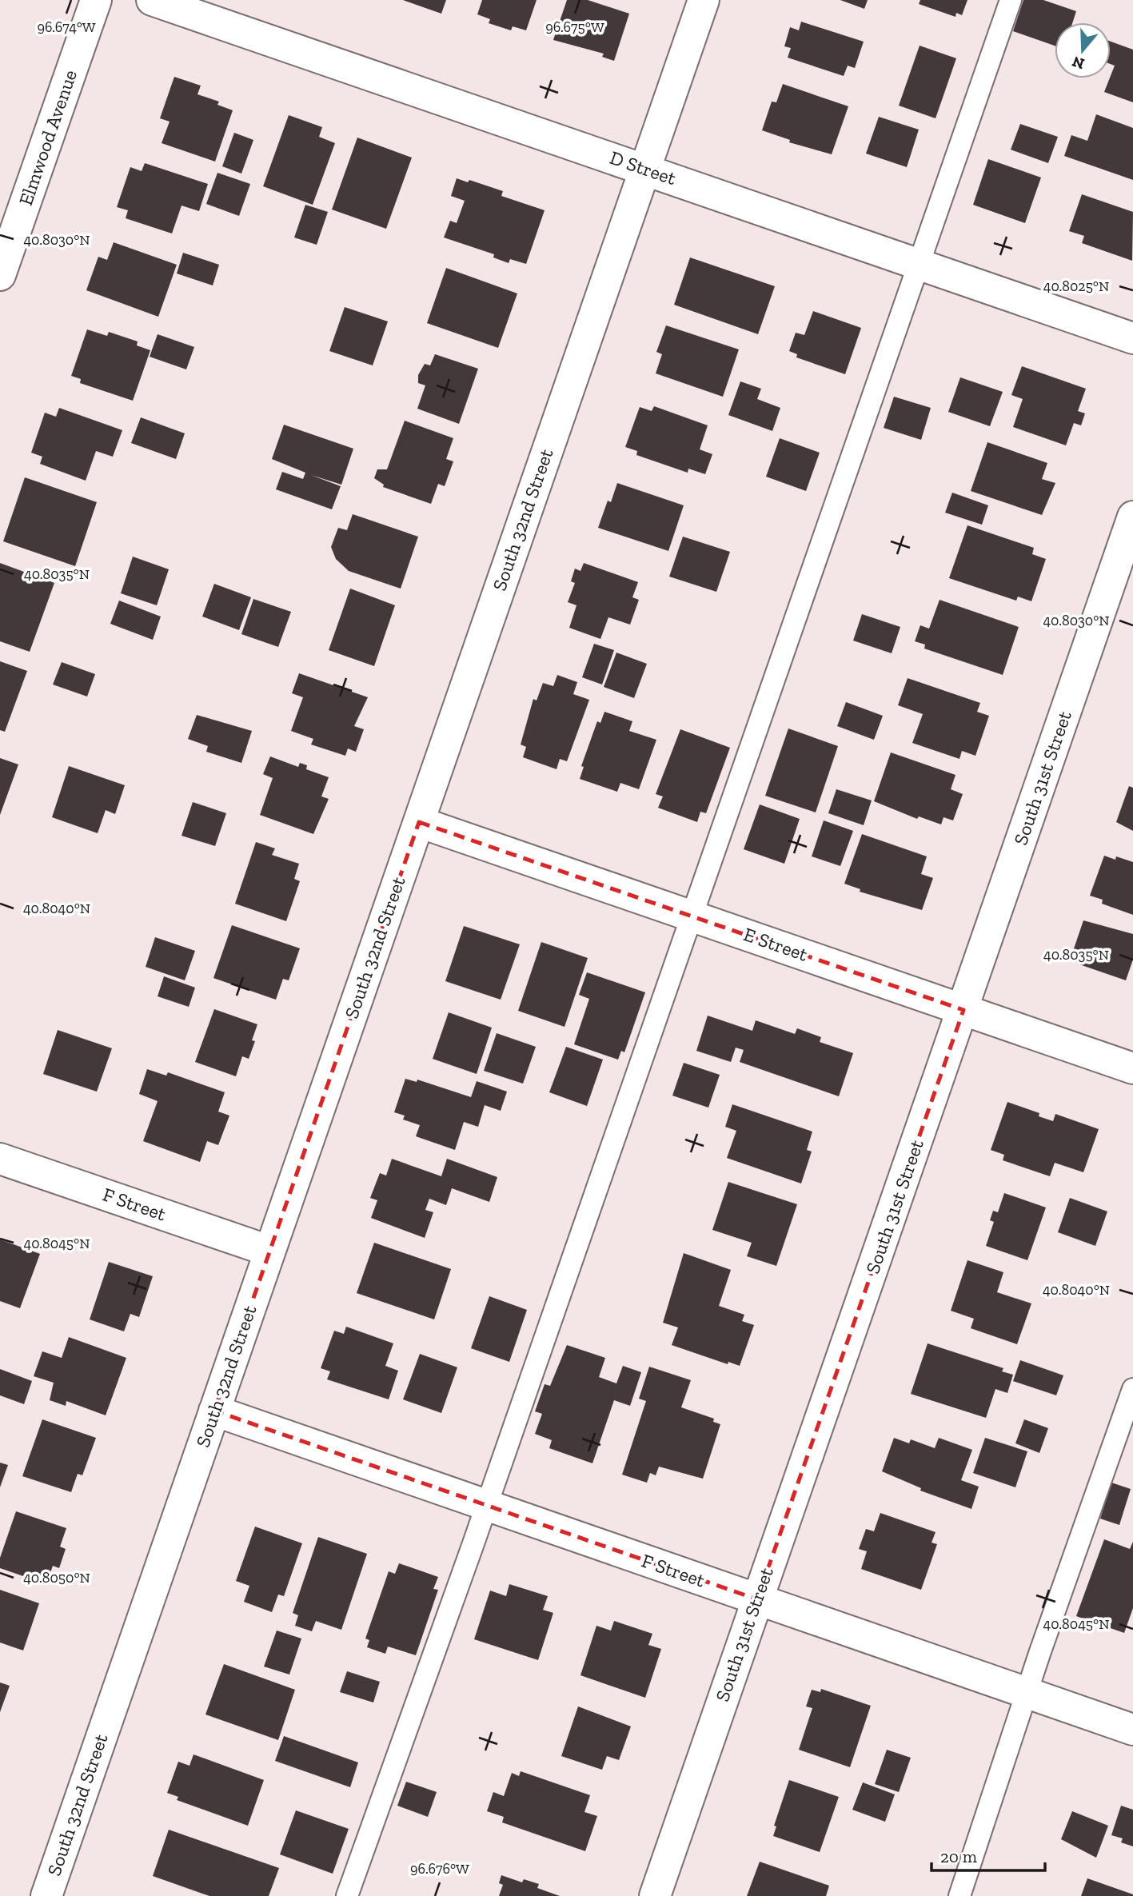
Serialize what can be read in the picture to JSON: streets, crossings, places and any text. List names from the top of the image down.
{
  "streets": {
    "street": [
      "Elmwood Avenue",
      "D Street",
      "South 32nd Street",
      "South 31st Street",
      "E Street",
      "F Street"
    ]
  },
  "crossings": [
    ["D Street", "South 32nd Street"],
    ["South 32nd Street", "E Street"],
    ["South 32nd Street", "F Street"],
    ["South 31st Street", "E Street"],
    ["South 31st Street", "F Street"]
  ],
  "scale_bar": "20 m",
  "north": "bottom",
  "coordinates": [
    "96.675°W",
    "96.674°W",
    "40.8030°N",
    "40.8025°N",
    "40.8035°N",
    "40.8040°N",
    "40.8045°N",
    "40.8050°N",
    "96.676°W"
  ]
}
